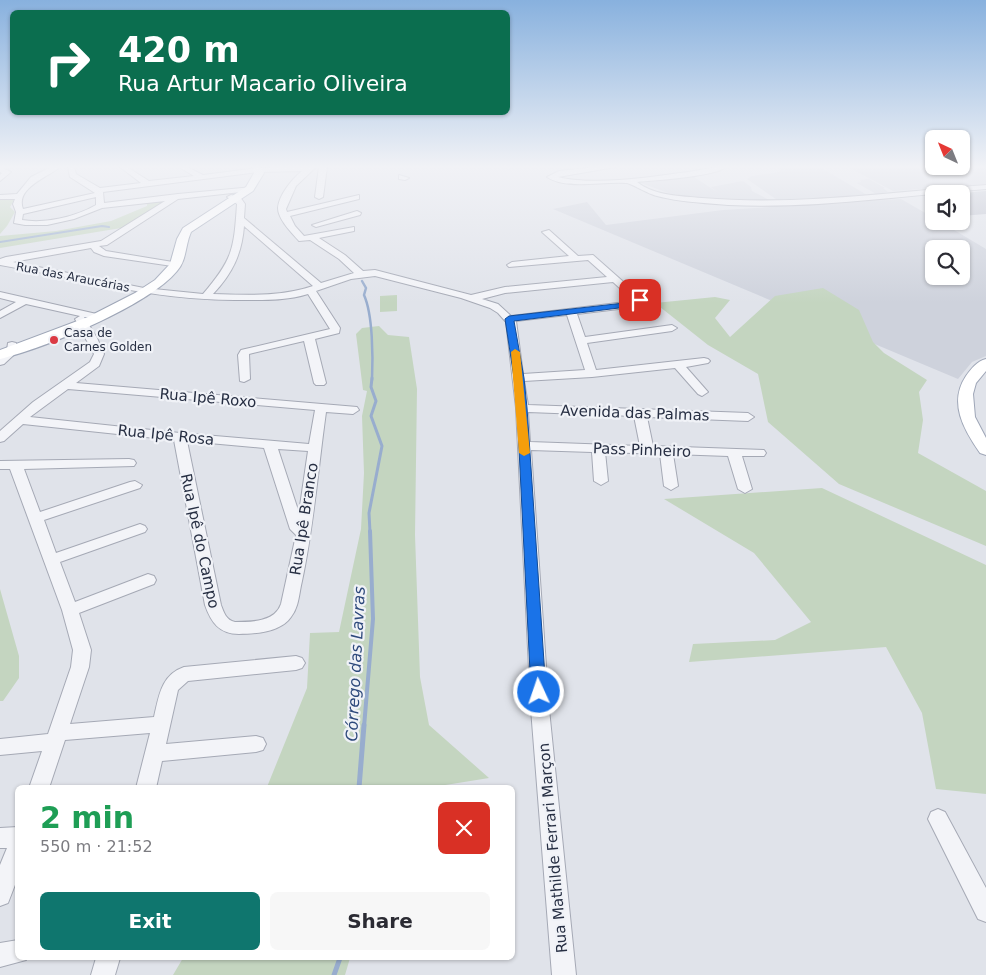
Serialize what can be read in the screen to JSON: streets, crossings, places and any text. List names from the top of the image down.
{
  "streets": {
    "street": [
      "Rua das Araucárias",
      "Rua Ipê Roxo",
      "Avenida das Palmas",
      "Rua Ipê Rosa",
      "Pass Pinheiro",
      "Rua Ipê Branco",
      "Rua Ipê do Campo",
      "Rua Mathilde Ferrari Marçon"
    ]
  },
  "crossings": [
    ["Rua Ipê Roxo", "Rua Ipê Branco"],
    ["Avenida das Palmas", "Rua Mathilde Ferrari Marçon"],
    ["Rua Ipê Rosa", "Rua Ipê Branco"],
    ["Rua Ipê Rosa", "Rua Ipê do Campo"],
    ["Pass Pinheiro", "Rua Mathilde Ferrari Marçon"],
    ["Rua Ipê Branco", "Rua Ipê do Campo"]
  ],
  "water": ["Córrego das Lavras"],
  "places": ["Casa de Carnes Golden"],
  "north": "top left",
  "page": {
    "turn": ["420 m", "Rua Artur Macario Oliveira"],
    "heading": ["2 min", "550 m · 21:52"],
    "buttons": ["Exit", "Share"]
  }
}
